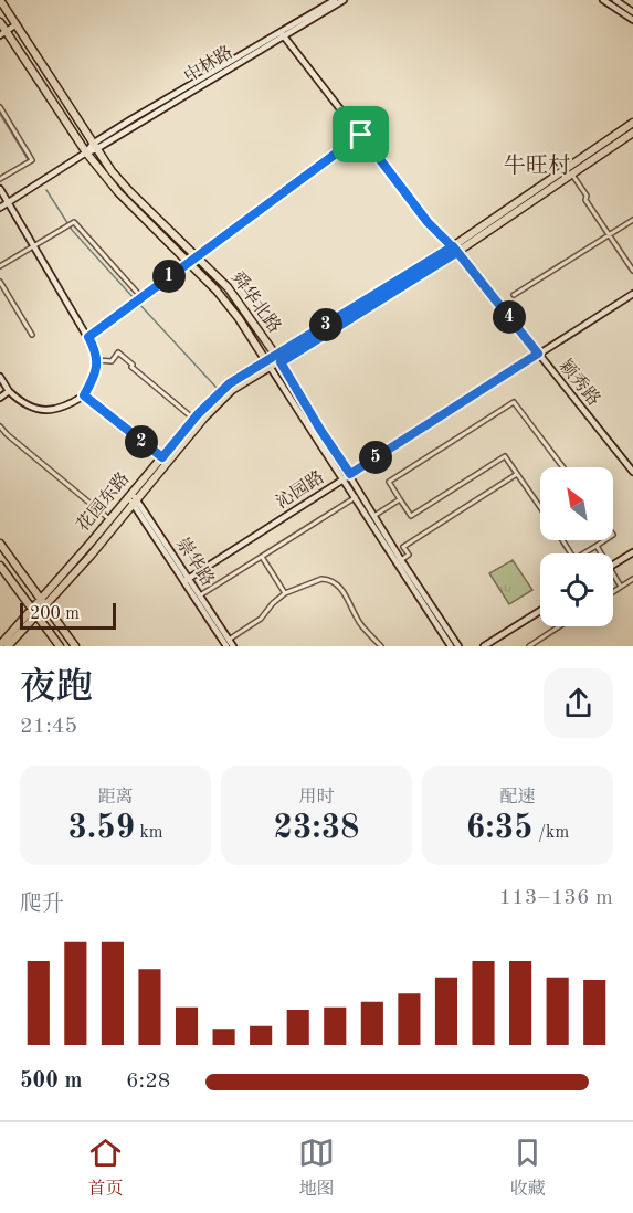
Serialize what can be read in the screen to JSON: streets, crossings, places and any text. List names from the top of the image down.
{
  "streets": {
    "main road": [
      "中林路",
      "舜华北路",
      "颖秀路",
      "沁园路",
      "花园东路",
      "崇华路"
    ]
  },
  "crossings": [
    ["中林路", "舜华北路"],
    ["中林路", "颖秀路"],
    ["舜华北路", "沁园路"],
    ["舜华北路", "花园东路"],
    ["颖秀路", "沁园路"],
    ["颖秀路", "花园东路"],
    ["沁园路", "崇华路"],
    ["花园东路", "崇华路"]
  ],
  "districts": ["牛旺村"],
  "scale_bar": "200 m",
  "north": "top left",
  "page": {
    "pins": [
      "1",
      "4",
      "3",
      "2",
      "5"
    ],
    "scale": "200 m",
    "heading": ["夜跑", "21:45"],
    "stats": [
      ["距离", "3.59 km"],
      ["用时", "23:38"],
      ["配速", "6:35 /km"]
    ],
    "chart": ["爬升", "113–136 m"],
    "list": [
      {
        "name": "500 m",
        "note": "6:28"
      }
    ],
    "tabs": ["首页", "地图", "收藏"]
  }
}
